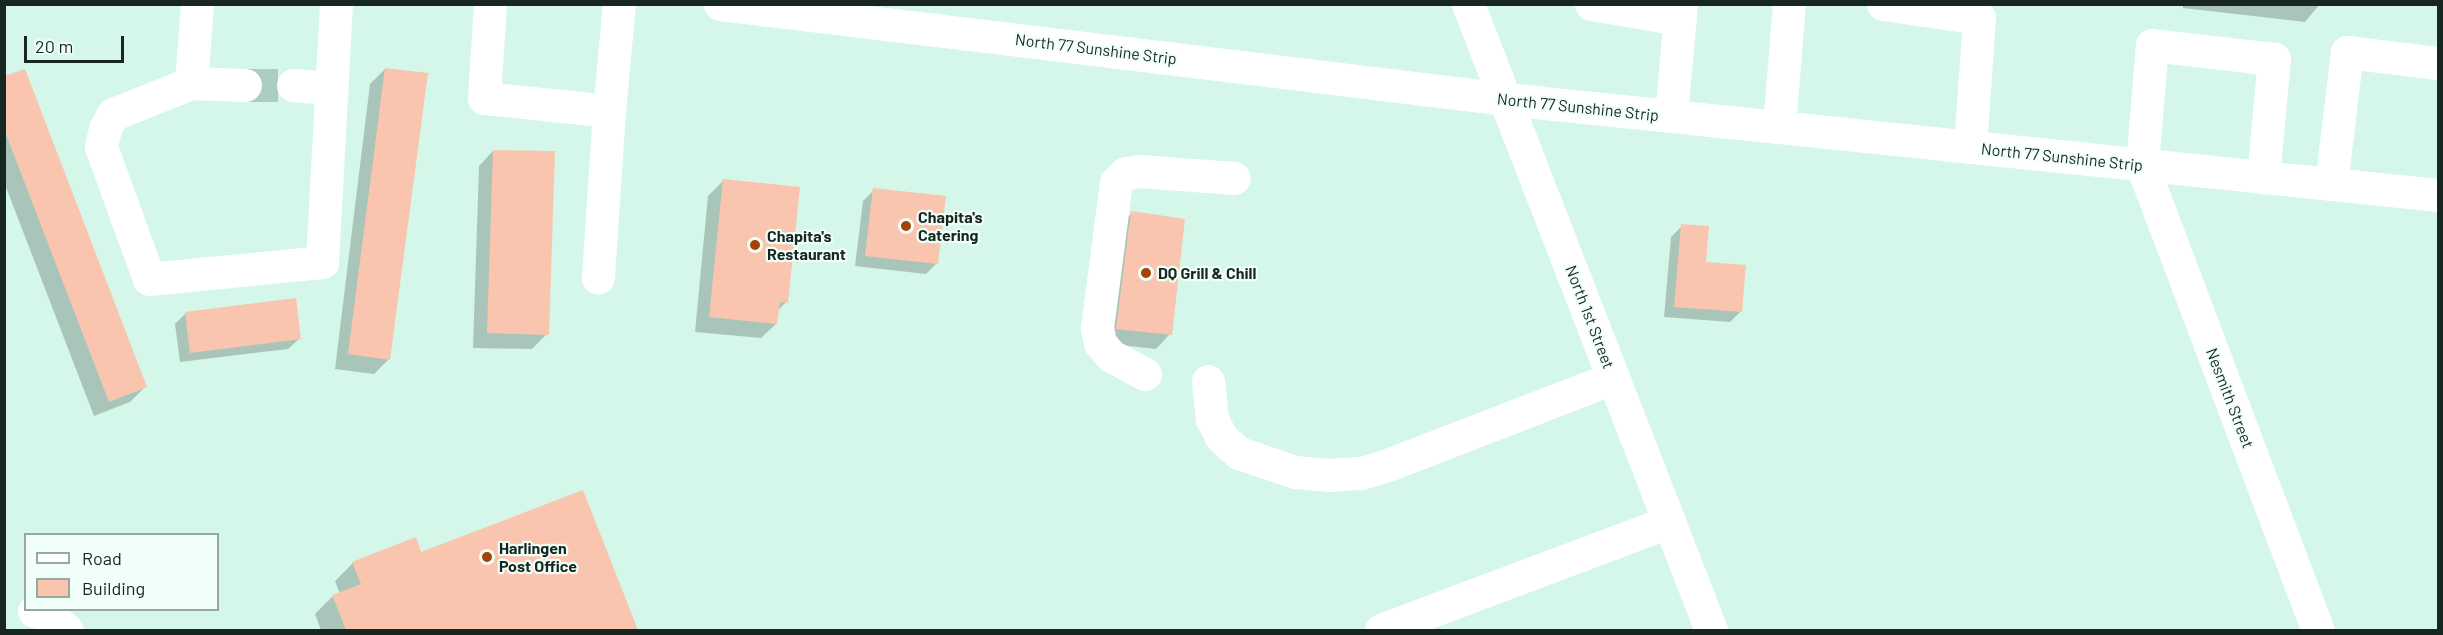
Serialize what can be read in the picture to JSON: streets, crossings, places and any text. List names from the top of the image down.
{
  "streets": {
    "main road": ["North 77 Sunshine Strip", "North 1st Street", "Nesmith Street"]
  },
  "crossings": [
    ["North 77 Sunshine Strip", "North 1st Street"],
    ["North 77 Sunshine Strip", "Nesmith Street"]
  ],
  "places": [
    "Chapita's Catering",
    "Chapita's Restaurant",
    "DQ Grill & Chill",
    "Harlingen Post Office"
  ],
  "legend": ["Road", "Building"],
  "scale_bar": "20 m"
}
